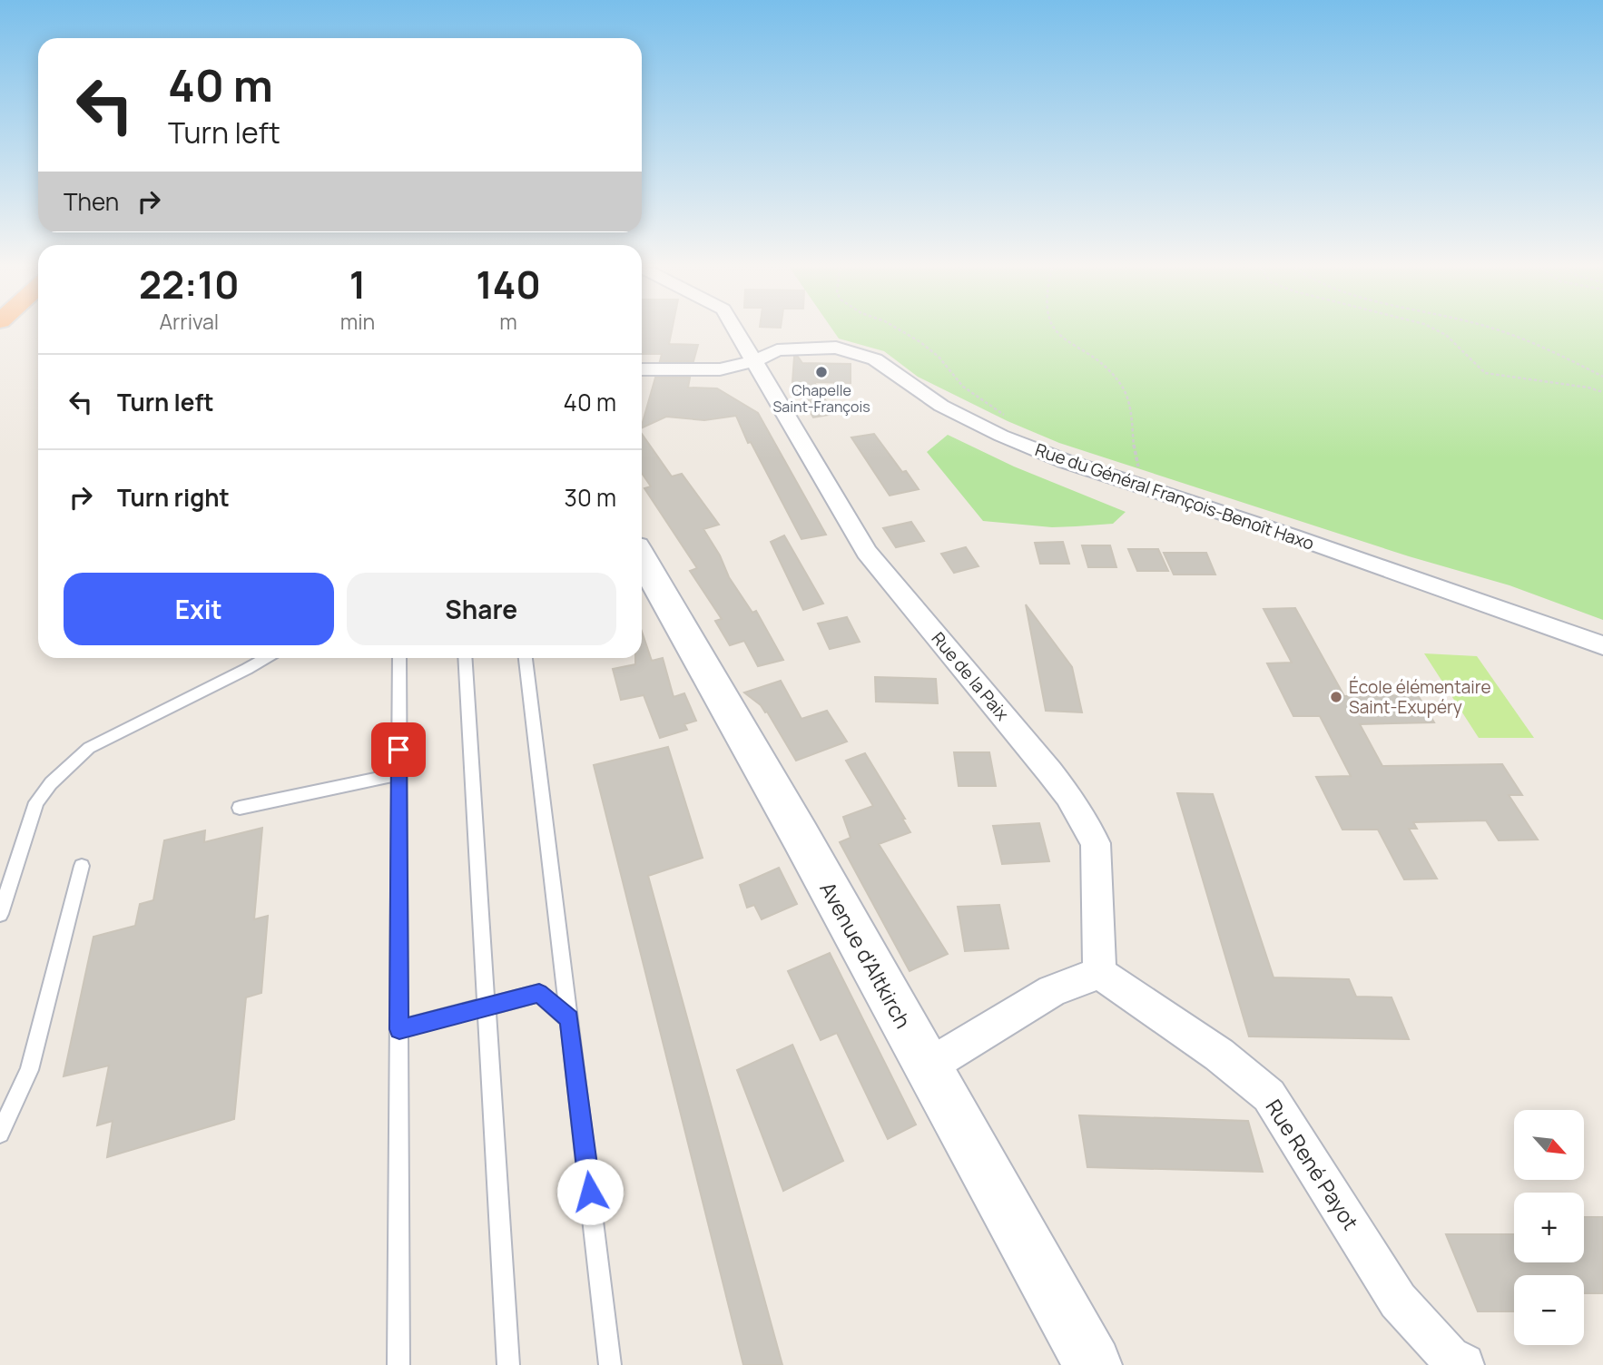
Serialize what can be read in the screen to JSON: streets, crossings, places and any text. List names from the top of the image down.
{
  "streets": {
    "street": [
      "Rue du Général François-Benoît Haxo",
      "Rue de la Paix",
      "Avenue d'Altkirch",
      "Rue René Payot"
    ]
  },
  "crossings": [
    ["Rue du Général François-Benoît Haxo", "Rue de la Paix"],
    ["Rue de la Paix", "Rue René Payot"]
  ],
  "places": ["Chapelle Saint-François", "École élémentaire Saint-Exupéry"],
  "north": "bottom right",
  "page": {
    "turn": ["40 m", "Turn left"],
    "then": "Then",
    "eta": [
      "22:10",
      "Arrival",
      "1",
      "min",
      "140",
      "m"
    ],
    "list": [
      {
        "name": "Turn left",
        "value": "40 m"
      },
      {
        "name": "Turn right",
        "value": "30 m"
      }
    ],
    "buttons": ["Exit", "Share"],
    "map_buttons": ["+", "−"]
  }
}
